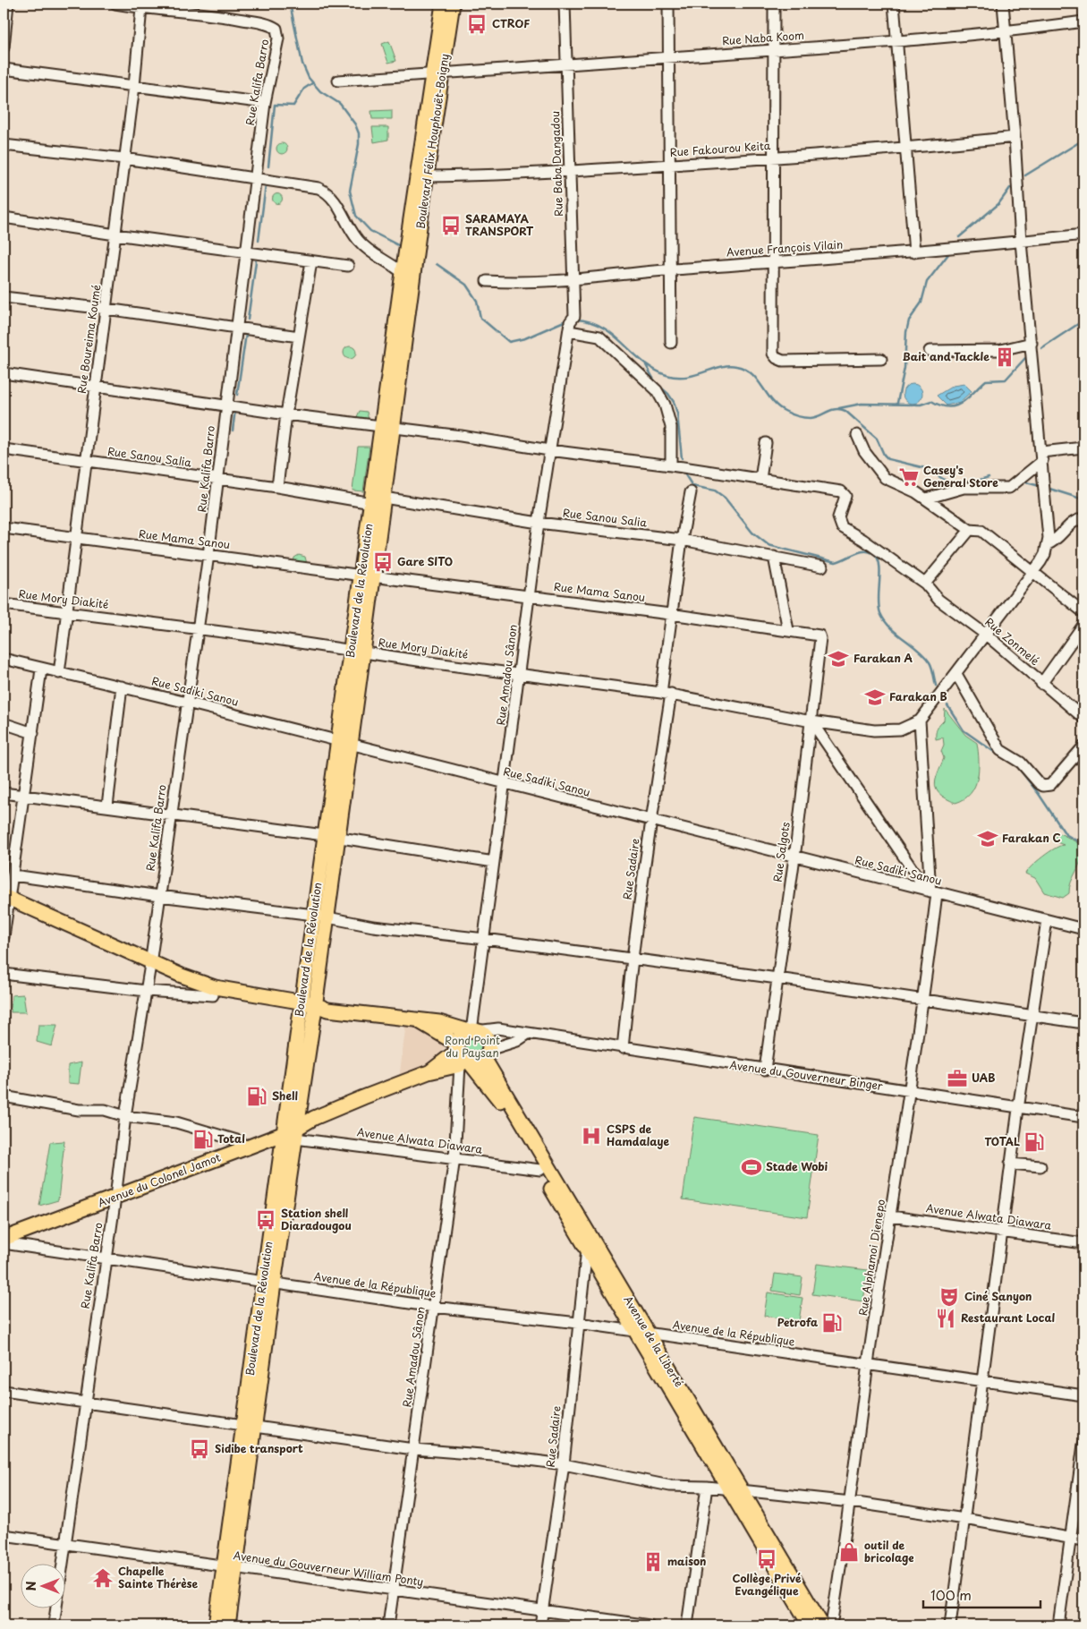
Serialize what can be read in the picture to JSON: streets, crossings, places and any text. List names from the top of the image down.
{
  "streets": {
    "main road": [
      "Boulevard Félix Houphouët-Boigny",
      "Boulevard de la Révolution",
      "Avenue du Gouverneur Binger",
      "Avenue du Colonel Jamot",
      "Avenue de la Liberté"
    ],
    "street": [
      "Rue Naba Koom",
      "Rue Kalifa Barro",
      "Rue Fakourou Keita",
      "Rue Baba Dangadou",
      "Avenue François Vilain",
      "Rue Boureima Koumé",
      "Rue Sanou Salia",
      "Rue Mama Sanou",
      "Rue Mory Diakité",
      "Rue Zonmelé",
      "Rue Amadou Sânon",
      "Rue Sadiki Sanou",
      "Rue Salgots",
      "Rue Sadaire",
      "Avenue Alwata Diawara",
      "Rue Alphamoi Dienepo",
      "Avenue de la République",
      "Avenue du Gouverneur William Ponty"
    ]
  },
  "crossings": [
    ["Rue Naba Koom", "Boulevard Félix Houphouët-Boigny"],
    ["Rue Naba Koom", "Rue Baba Dangadou"],
    ["Rue Kalifa Barro", "Rue Boureima Koumé"],
    ["Rue Kalifa Barro", "Rue Sanou Salia"],
    ["Rue Kalifa Barro", "Rue Mama Sanou"],
    ["Rue Kalifa Barro", "Rue Mory Diakité"],
    ["Rue Kalifa Barro", "Rue Sadiki Sanou"],
    ["Rue Kalifa Barro", "Avenue du Colonel Jamot"],
    ["Rue Kalifa Barro", "Avenue de la République"],
    ["Rue Kalifa Barro", "Avenue du Gouverneur William Ponty"],
    ["Boulevard Félix Houphouët-Boigny", "Rue Fakourou Keita"],
    ["Boulevard Félix Houphouët-Boigny", "Boulevard de la Révolution"],
    ["Rue Fakourou Keita", "Rue Baba Dangadou"],
    ["Rue Baba Dangadou", "Avenue François Vilain"],
    ["Rue Baba Dangadou", "Rue Amadou Sânon"],
    ["Rue Boureima Koumé", "Rue Sanou Salia"],
    ["Rue Boureima Koumé", "Rue Mama Sanou"],
    ["Rue Boureima Koumé", "Rue Mory Diakité"],
    ["Rue Boureima Koumé", "Rue Sadiki Sanou"],
    ["Rue Sanou Salia", "Boulevard de la Révolution"],
    ["Rue Sanou Salia", "Rue Amadou Sânon"],
    ["Rue Sanou Salia", "Rue Sadaire"],
    ["Rue Mama Sanou", "Boulevard de la Révolution"],
    ["Rue Mama Sanou", "Rue Amadou Sânon"],
    ["Rue Mama Sanou", "Rue Salgots"],
    ["Rue Mama Sanou", "Rue Sadaire"],
    ["Boulevard de la Révolution", "Rue Mory Diakité"],
    ["Boulevard de la Révolution", "Rue Sadiki Sanou"],
    ["Boulevard de la Révolution", "Avenue du Gouverneur Binger"],
    ["Boulevard de la Révolution", "Avenue Alwata Diawara"],
    ["Boulevard de la Révolution", "Avenue du Colonel Jamot"],
    ["Boulevard de la Révolution", "Avenue de la République"],
    ["Boulevard de la Révolution", "Avenue du Gouverneur William Ponty"],
    ["Rue Mory Diakité", "Rue Amadou Sânon"],
    ["Rue Mory Diakité", "Rue Salgots"],
    ["Rue Mory Diakité", "Rue Sadaire"],
    ["Rue Mory Diakité", "Rue Alphamoi Dienepo"],
    ["Rue Amadou Sânon", "Rue Sadiki Sanou"],
    ["Rue Amadou Sânon", "Avenue du Gouverneur Binger"],
    ["Rue Amadou Sânon", "Avenue Alwata Diawara"],
    ["Rue Amadou Sânon", "Avenue du Colonel Jamot"],
    ["Rue Amadou Sânon", "Avenue de la République"],
    ["Rue Amadou Sânon", "Avenue de la Liberté"],
    ["Rue Amadou Sânon", "Avenue du Gouverneur William Ponty"],
    ["Rue Sadiki Sanou", "Rue Salgots"],
    ["Rue Sadiki Sanou", "Rue Sadaire"],
    ["Rue Sadiki Sanou", "Rue Alphamoi Dienepo"],
    ["Rue Salgots", "Avenue du Gouverneur Binger"],
    ["Rue Sadaire", "Avenue du Gouverneur Binger"],
    ["Rue Sadaire", "Avenue de la République"],
    ["Rue Sadaire", "Avenue de la Liberté"],
    ["Rue Sadaire", "Avenue du Gouverneur William Ponty"],
    ["Avenue du Gouverneur Binger", "Avenue du Colonel Jamot"],
    ["Avenue du Gouverneur Binger", "Rue Alphamoi Dienepo"],
    ["Avenue du Gouverneur Binger", "Avenue de la Liberté"],
    ["Avenue Alwata Diawara", "Avenue du Colonel Jamot"],
    ["Avenue Alwata Diawara", "Rue Alphamoi Dienepo"],
    ["Avenue Alwata Diawara", "Avenue de la Liberté"],
    ["Avenue du Colonel Jamot", "Avenue de la Liberté"],
    ["Rue Alphamoi Dienepo", "Avenue de la République"],
    ["Avenue de la République", "Avenue de la Liberté"]
  ],
  "parks": ["Rond Point du Paysan"],
  "places": {
    "bus stop": [
      "CTROF",
      "SARAMAYA TRANSPORT",
      "Gare SITO",
      "Station shell Diaradougou",
      "Sidibe transport",
      "Collège Privé Evangélique"
    ],
    "building": ["Bait and Tackle", "maison"],
    "supermarket": ["Casey's General Store"],
    "school or university": ["Farakan A", "Farakan B", "Farakan C"],
    "office": ["UAB"],
    "fuel station": [
      "Shell",
      "Total",
      "TOTAL",
      "Petrofa"
    ],
    "hospital": ["CSPS de Hamdalaye"],
    "sports": ["Stade Wobi"],
    "theatre": ["Ciné Sanyon"],
    "restaurant": ["Restaurant Local"],
    "shop": ["outil de bricolage"],
    "temple": ["Chapelle Sainte Thérèse"]
  },
  "scale_bar": "100 m",
  "north": "left"
}
